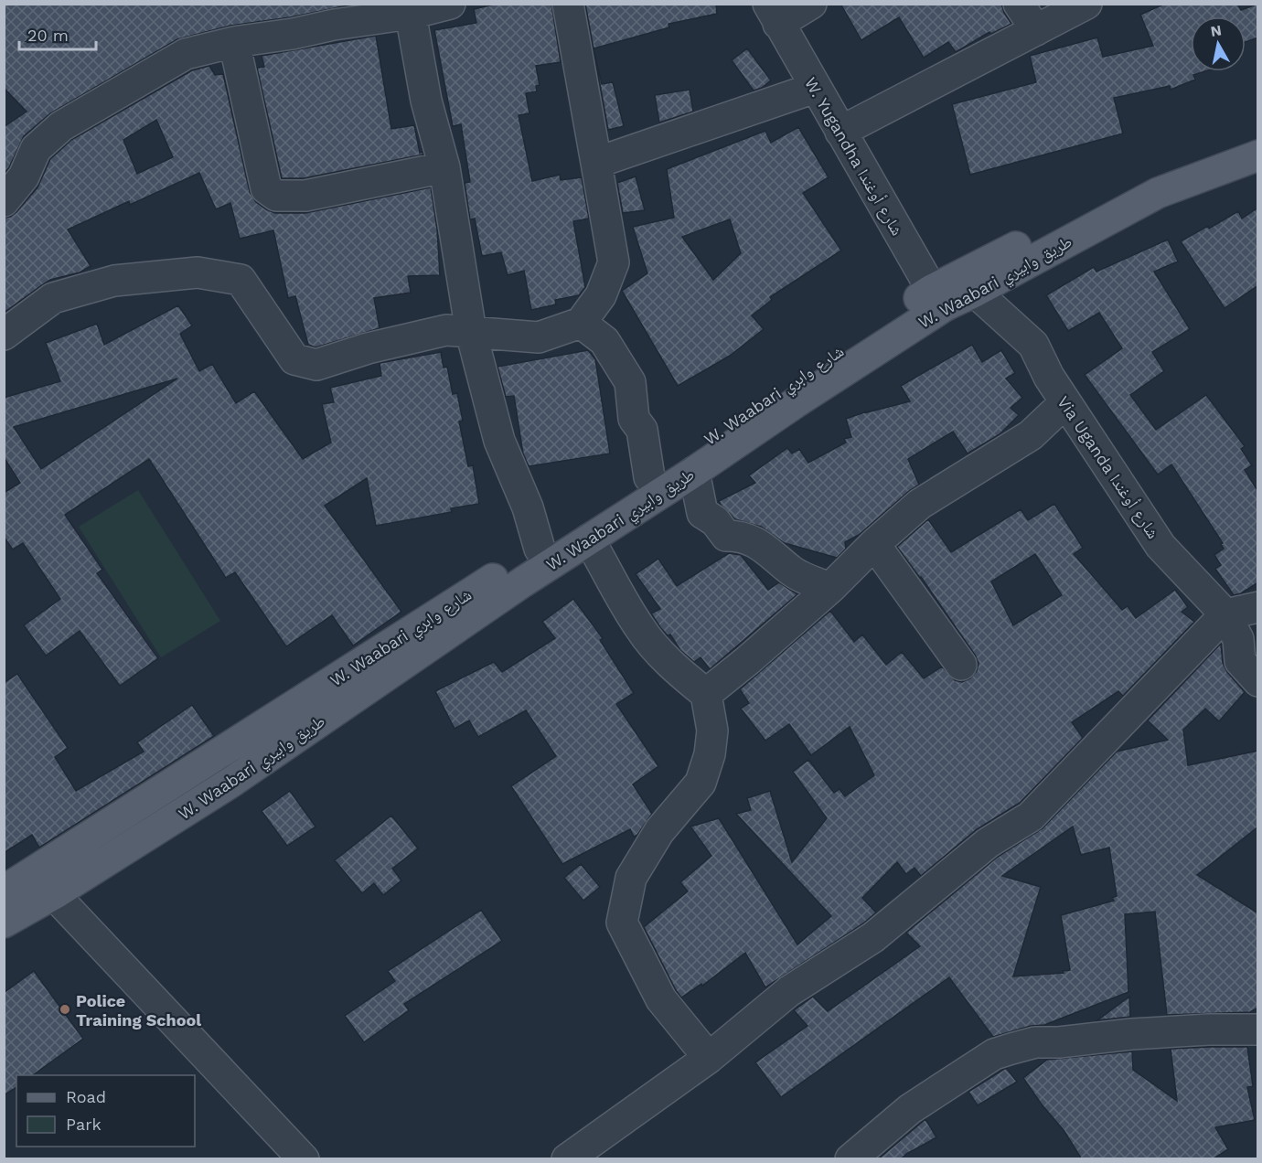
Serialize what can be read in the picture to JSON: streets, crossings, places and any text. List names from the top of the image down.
{
  "streets": {
    "main road": ["W. Waabari طريق وابيري", "W. Waabari شارع وابري"],
    "street": ["W. Yugandha شارع أوغندا", "Via Uganda شارع أوغندا"]
  },
  "crossings": [
    ["W. Yugandha شارع أوغندا", "W. Waabari طريق وابيري"],
    ["W. Yugandha شارع أوغندا", "W. Waabari شارع وابري"],
    ["W. Waabari طريق وابيري", "W. Waabari شارع وابري"],
    ["W. Waabari طريق وابيري", "Via Uganda شارع أوغندا"]
  ],
  "places": ["Police Training School"],
  "legend": ["Road", "Park"],
  "scale_bar": "20 m",
  "north": "top"
}
